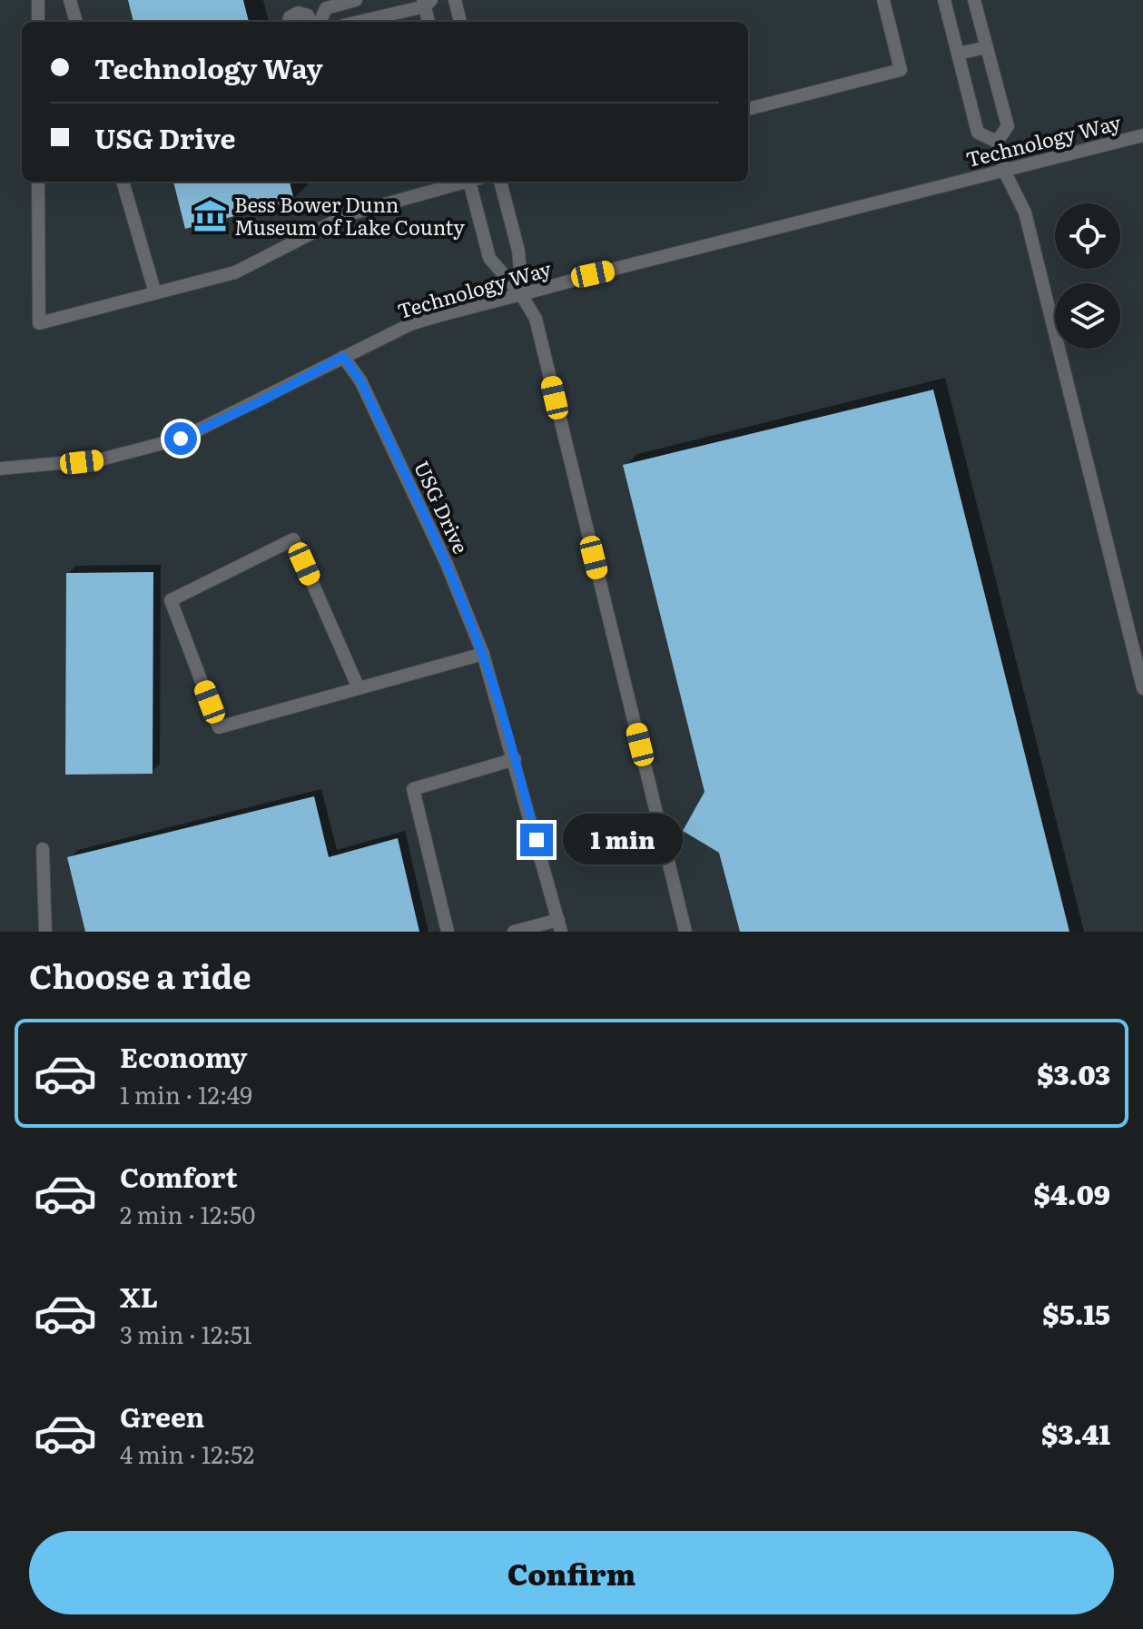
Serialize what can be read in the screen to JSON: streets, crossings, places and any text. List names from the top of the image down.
{
  "streets": {
    "lane": ["Technology Way", "USG Drive"]
  },
  "crossings": [
    ["Technology Way", "USG Drive"]
  ],
  "places": {
    "museum": ["Bess Bower Dunn Museum of Lake County"]
  },
  "page": {
    "banner": ["Technology Way", "USG Drive"],
    "bubble": "1 min",
    "heading": "Choose a ride",
    "list": [
      {
        "name": "Economy",
        "note": "1 min · 12:49",
        "value": "$3.03"
      },
      {
        "name": "Comfort",
        "note": "2 min · 12:50",
        "value": "$4.09"
      },
      {
        "name": "XL",
        "note": "3 min · 12:51",
        "value": "$5.15"
      },
      {
        "name": "Green",
        "note": "4 min · 12:52",
        "value": "$3.41"
      }
    ],
    "buttons": "Confirm"
  }
}
